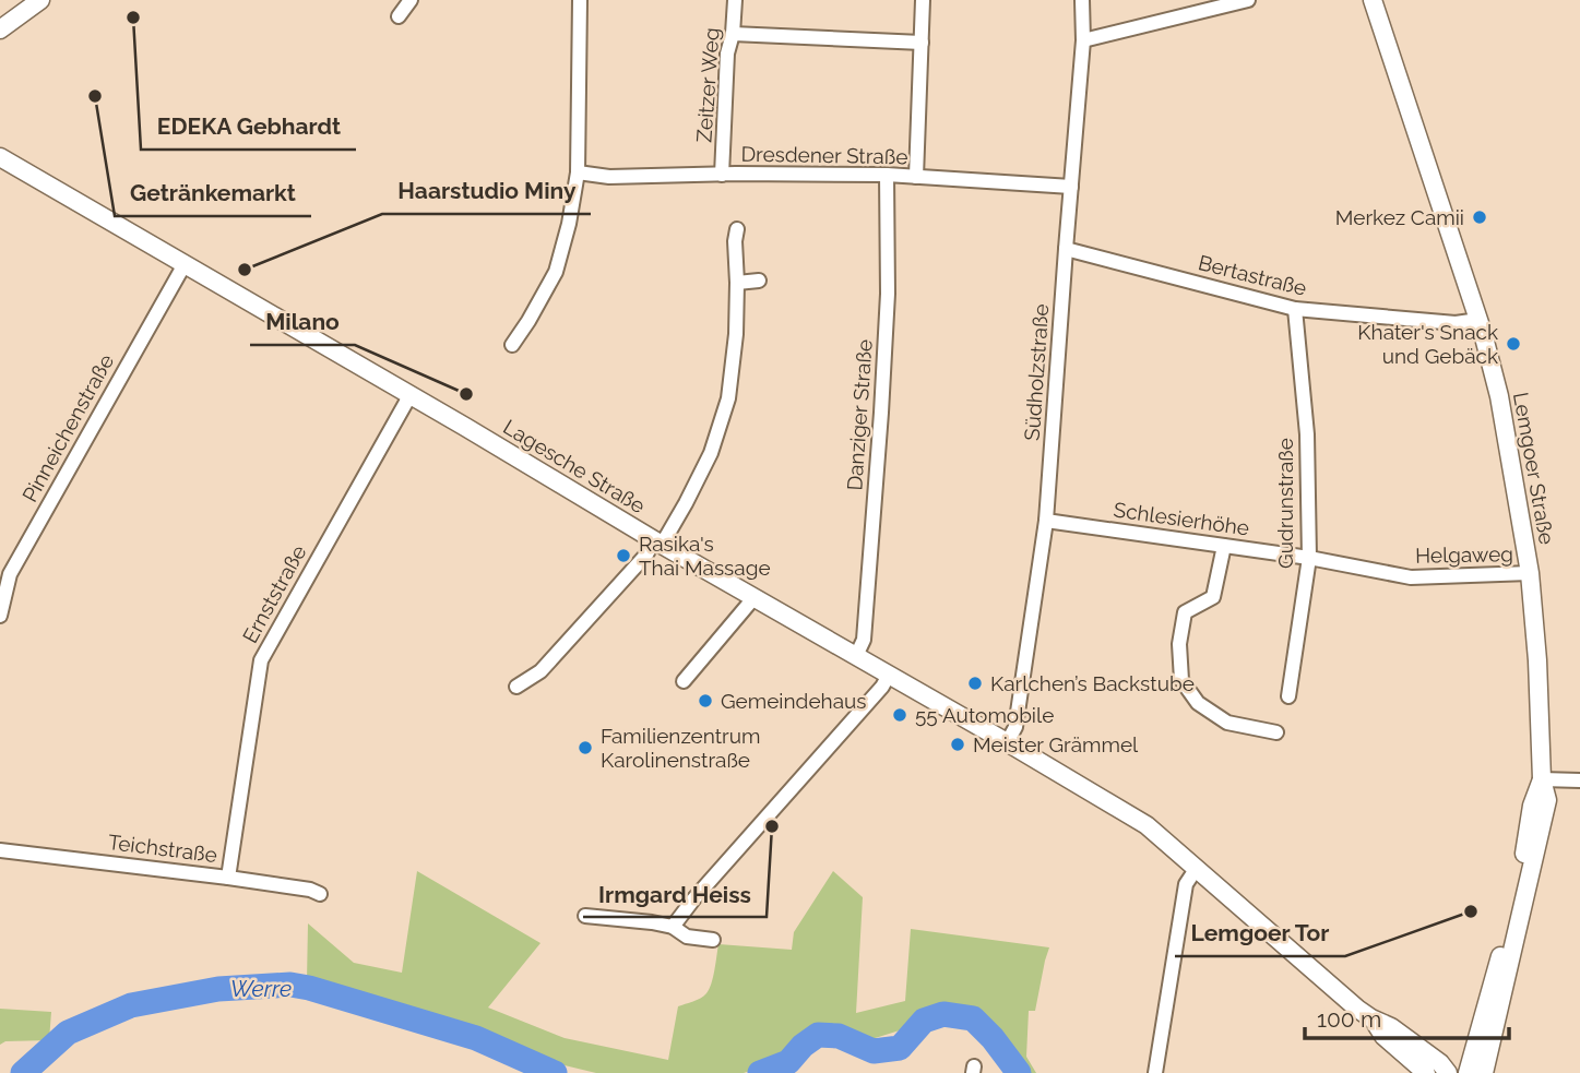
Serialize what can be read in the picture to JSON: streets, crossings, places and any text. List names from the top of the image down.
{
  "streets": {
    "street": [
      "Zeitzer Weg",
      "Dresdener Straße",
      "Bertastraße",
      "Südholzstraße",
      "Danziger Straße",
      "Pinneichenstraße",
      "Lagesche Straße",
      "Lemgoer Straße",
      "Gudrunstraße",
      "Schlesierhöhe",
      "Helgaweg",
      "Ernststraße",
      "Teichstraße"
    ]
  },
  "crossings": [
    ["Zeitzer Weg", "Dresdener Straße"],
    ["Dresdener Straße", "Südholzstraße"],
    ["Dresdener Straße", "Danziger Straße"],
    ["Bertastraße", "Südholzstraße"],
    ["Bertastraße", "Lemgoer Straße"],
    ["Bertastraße", "Gudrunstraße"],
    ["Südholzstraße", "Lagesche Straße"],
    ["Südholzstraße", "Schlesierhöhe"],
    ["Danziger Straße", "Lagesche Straße"],
    ["Pinneichenstraße", "Lagesche Straße"],
    ["Lagesche Straße", "Ernststraße"],
    ["Lemgoer Straße", "Helgaweg"],
    ["Gudrunstraße", "Schlesierhöhe"],
    ["Gudrunstraße", "Helgaweg"],
    ["Schlesierhöhe", "Helgaweg"],
    ["Ernststraße", "Teichstraße"]
  ],
  "water": ["Werre"],
  "places": [
    "EDEKA Gebhardt",
    "Getränkemarkt",
    "Merkez Camii",
    "Haarstudio Miny",
    "Khater's Snack und Gebäck",
    "Milano",
    "Rasika's Thai Massage",
    "Karlchen’s Backstube",
    "Gemeindehaus",
    "55 Automobile",
    "Meister Grämmel",
    "Familienzentrum Karolinenstraße",
    "Irmgard Heiss",
    "Lemgoer Tor"
  ],
  "scale_bar": "100 m"
}
